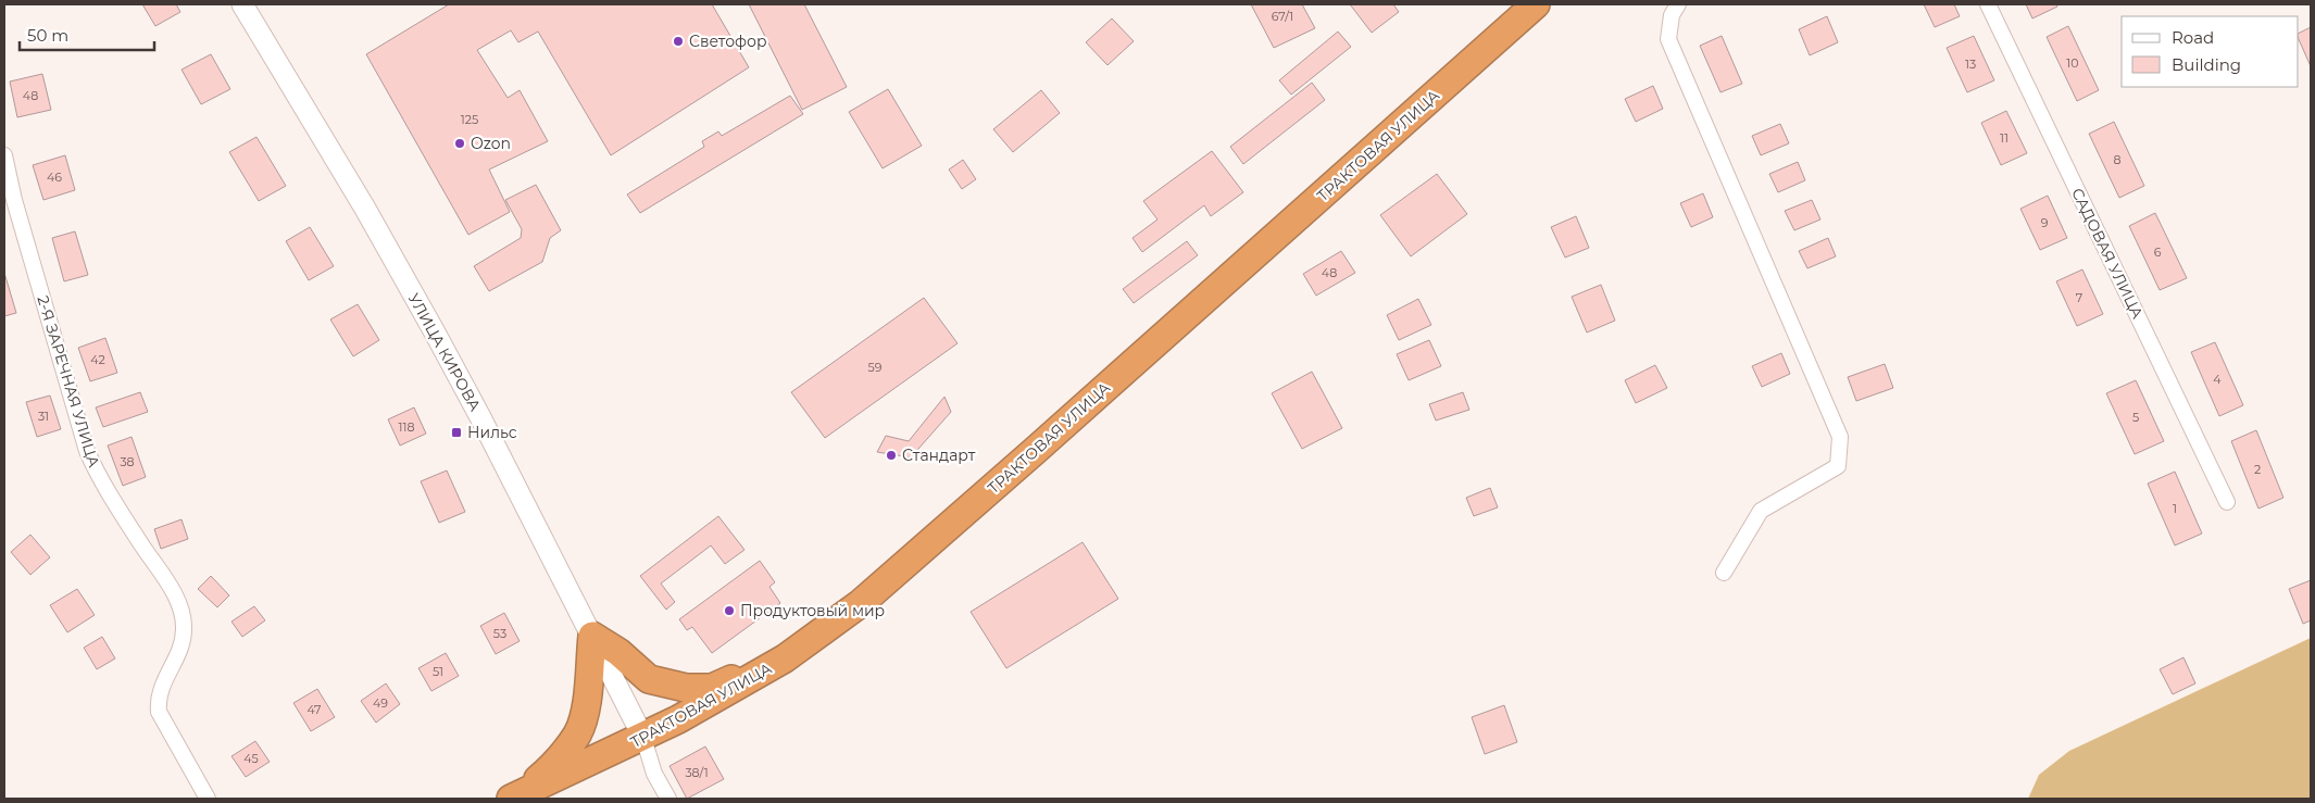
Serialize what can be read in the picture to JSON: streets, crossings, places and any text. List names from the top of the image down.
{
  "streets": {
    "highway": ["ТРАКТОВАЯ УЛИЦА"],
    "street": ["САДОВАЯ УЛИЦА", "УЛИЦА КИРОВА", "2-Я ЗАРЕЧНАЯ УЛИЦА"]
  },
  "crossings": [
    ["ТРАКТОВАЯ УЛИЦА", "УЛИЦА КИРОВА"]
  ],
  "places": {
    "other": [
      "Светофор",
      "Ozon",
      "Стандарт",
      "Продуктовый мир"
    ],
    "transit": ["Нильс"]
  },
  "house_numbers": [
    "67/1",
    "10",
    "13",
    "48",
    "125",
    "11",
    "8",
    "46",
    "9",
    "6",
    "48",
    "7",
    "42",
    "59",
    "4",
    "31",
    "5",
    "118",
    "38",
    "2",
    "1",
    "53",
    "51",
    "49",
    "47",
    "45",
    "38/1"
  ],
  "legend": ["Road", "Building"],
  "scale_bar": "50 m"
}
